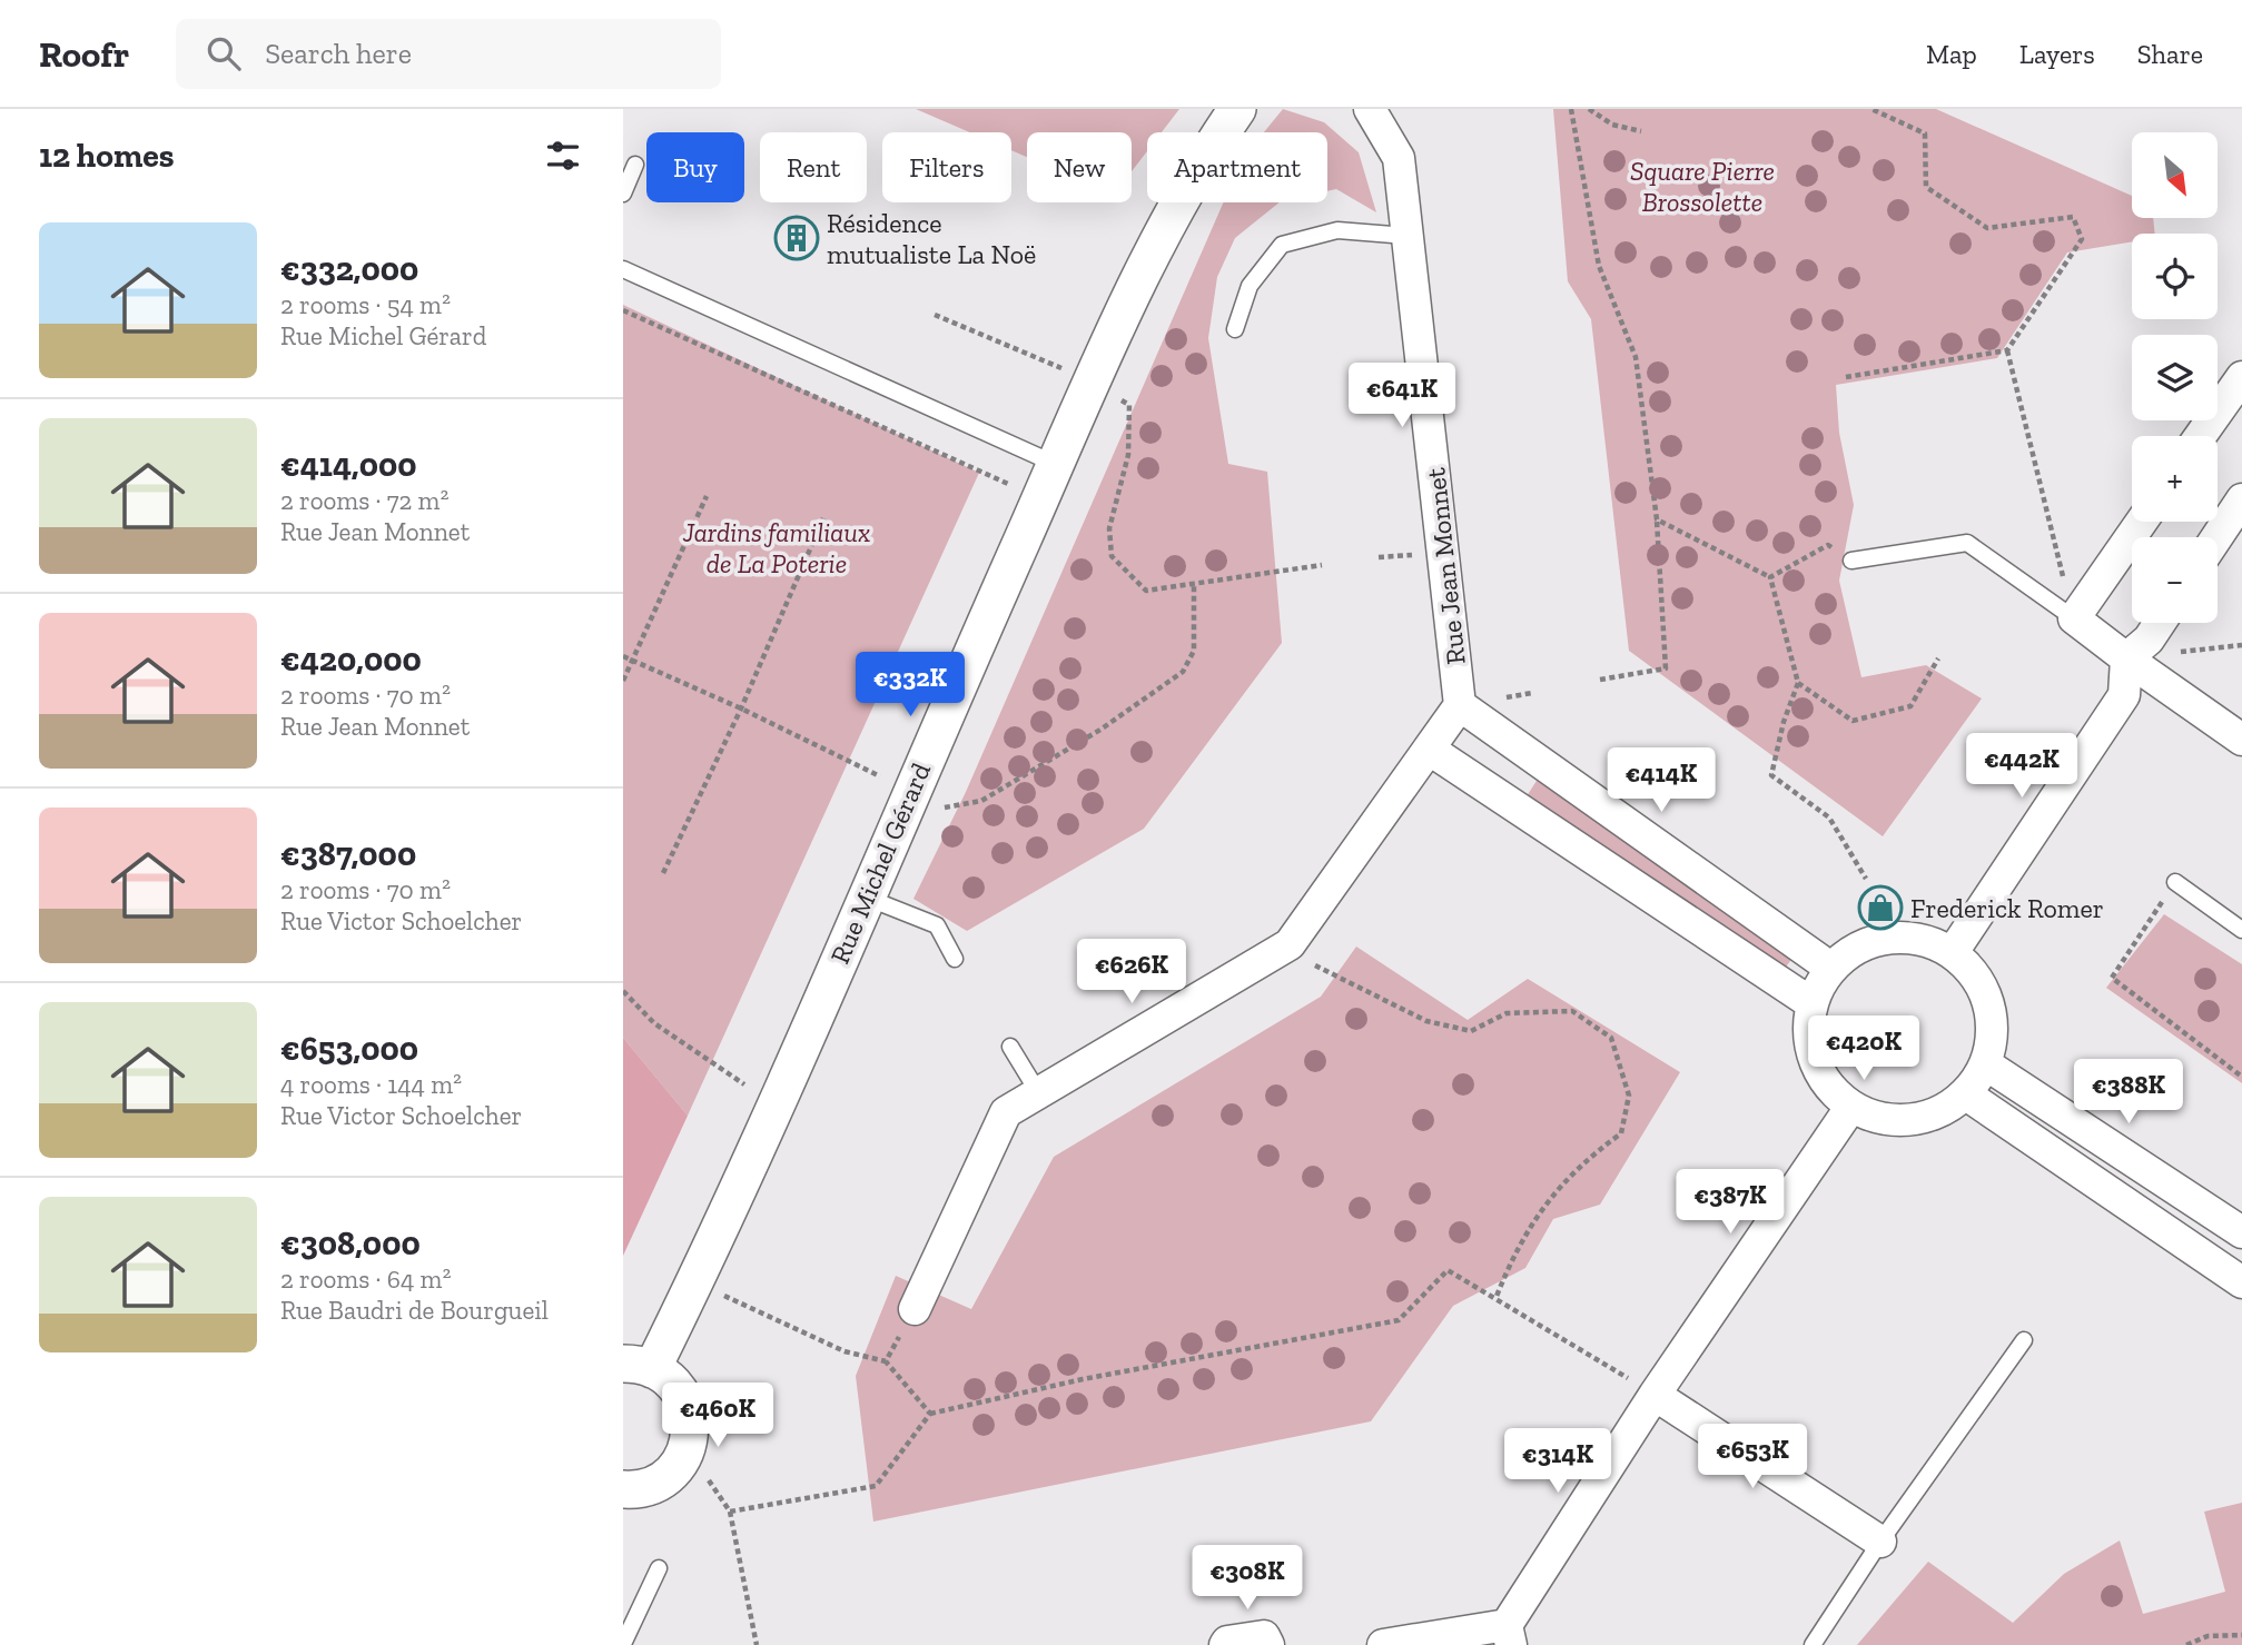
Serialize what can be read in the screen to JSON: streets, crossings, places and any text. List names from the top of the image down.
{
  "streets": {
    "street": ["Rue Jean Monnet", "Rue Michel Gérard"]
  },
  "parks": ["Square Pierre Brossolette", "Jardins familiaux de La Poterie"],
  "places": {
    "building": ["Résidence mutualiste La Noë"],
    "shop": ["Frederick Romer"]
  },
  "north": "bottom right",
  "page": {
    "header": "Roofr",
    "search": "Search here",
    "nav": ["Map", "Layers", "Share"],
    "heading": "12 homes",
    "map_buttons": ["+", "−"],
    "chip": [
      "Buy",
      "Rent",
      "Filters",
      "New",
      "Apartment"
    ],
    "list": [
      {
        "name": "€332,000",
        "note": "2 rooms · 54 m² · Rue Michel Gérard"
      },
      {
        "name": "€414,000",
        "note": "2 rooms · 72 m² · Rue Jean Monnet"
      },
      {
        "name": "€420,000",
        "note": "2 rooms · 70 m² · Rue Jean Monnet"
      },
      {
        "name": "€387,000",
        "note": "2 rooms · 70 m² · Rue Victor Schoelcher"
      },
      {
        "name": "€653,000",
        "note": "4 rooms · 144 m² · Rue Victor Schoelcher"
      },
      {
        "name": "€308,000",
        "note": "2 rooms · 64 m² · Rue Baudri de Bourgueil"
      }
    ],
    "price": [
      "€641K",
      "€332K",
      "€442K",
      "€414K",
      "€626K",
      "€420K",
      "€388K",
      "€387K",
      "€460K",
      "€653K",
      "€314K",
      "€308K"
    ]
  }
}
